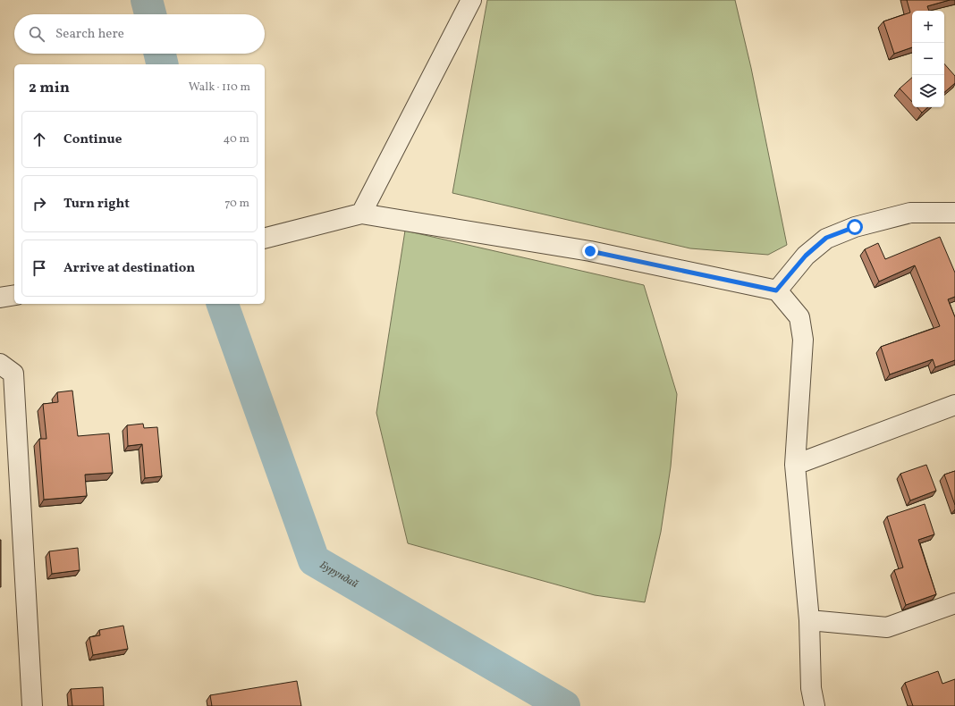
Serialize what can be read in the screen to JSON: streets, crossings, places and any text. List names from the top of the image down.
{
  "water": ["Бурундай"],
  "page": {
    "map_buttons": ["+", "−"],
    "search": "Search here",
    "heading": ["2 min", "Walk · 110 m"],
    "list": [
      ["Continue", "40 m"],
      ["Turn right", "70 m"],
      "Arrive at destination"
    ]
  }
}
